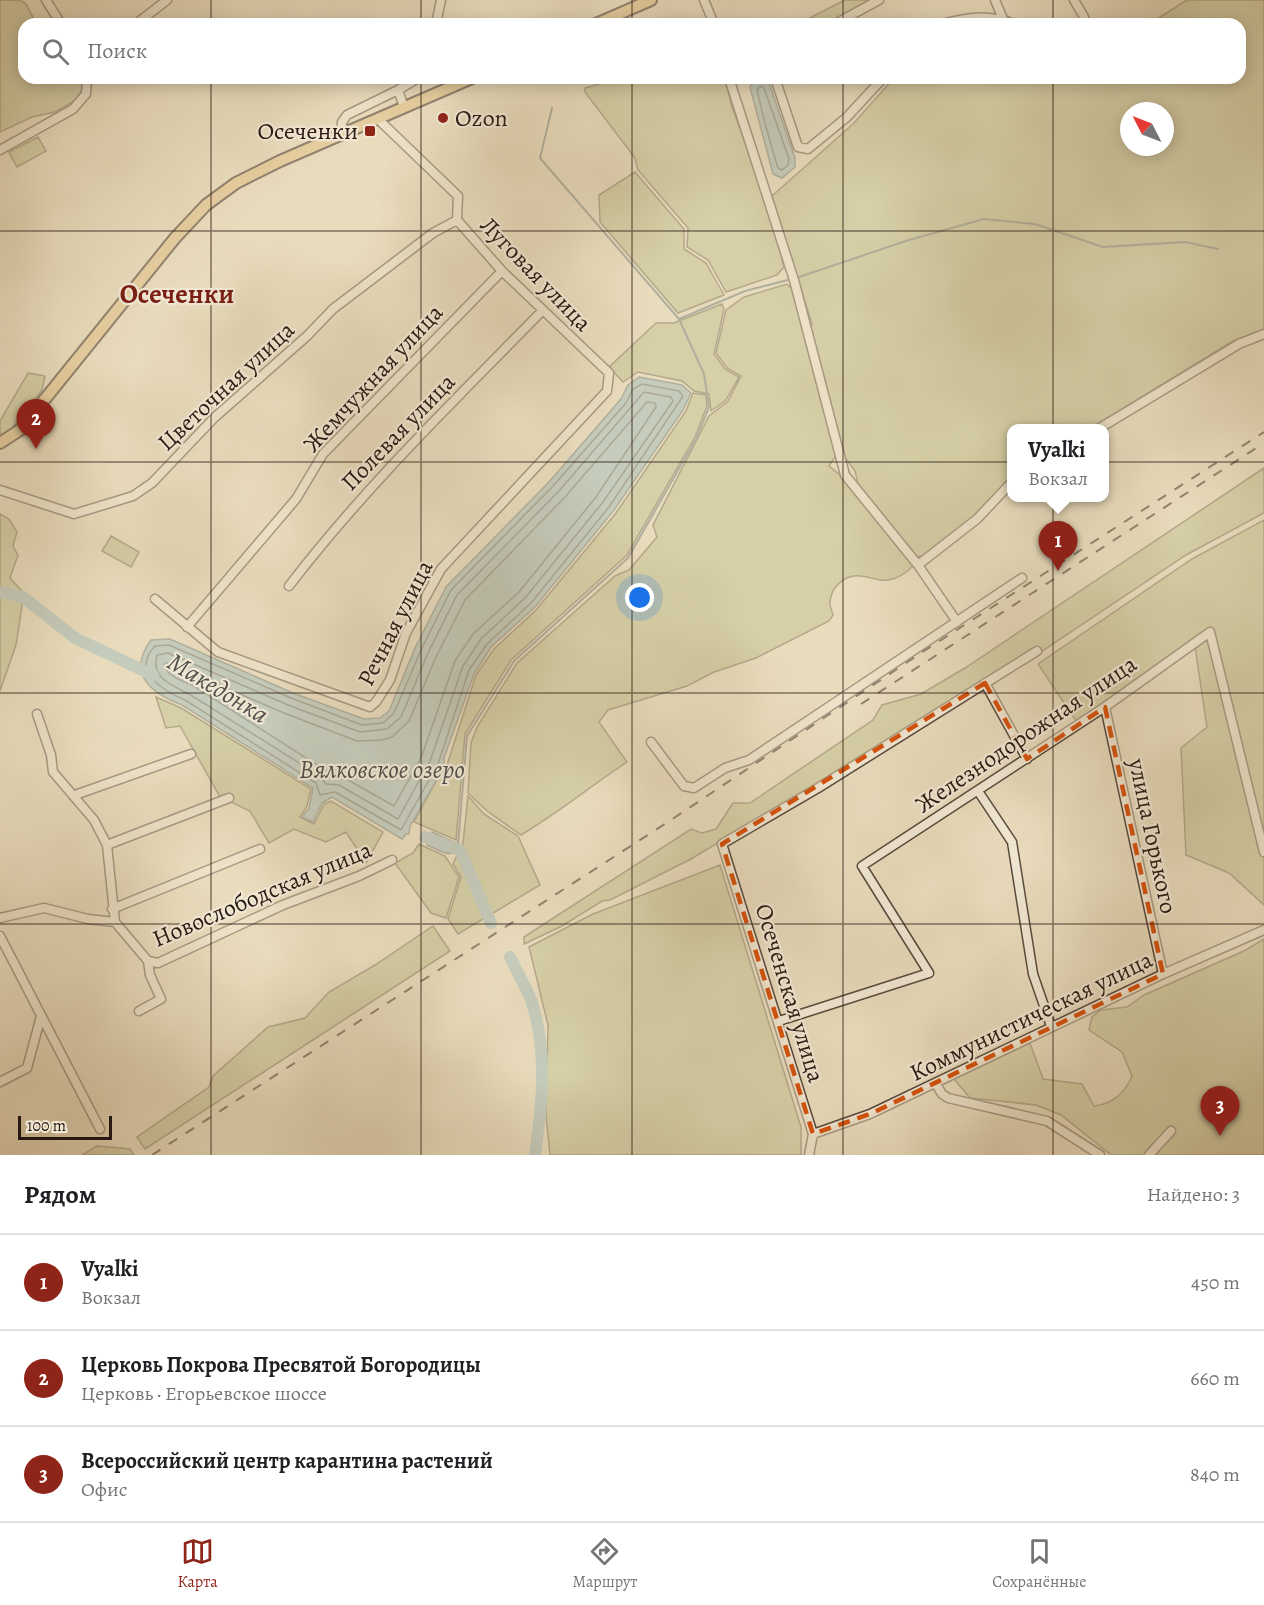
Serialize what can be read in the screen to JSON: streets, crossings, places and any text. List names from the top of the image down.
{
  "streets": {
    "street": [
      "Луговая улица",
      "Жемчужная улица",
      "Цветочная улица",
      "Полевая улица",
      "Речная улица",
      "Железнодорожная улица",
      "улица Горького",
      "Новослободская улица",
      "Осеченская улица",
      "Коммунистическая улица"
    ]
  },
  "crossings": [
    ["Луговая улица", "Жемчужная улица"],
    ["Луговая улица", "Цветочная улица"],
    ["Луговая улица", "Полевая улица"],
    ["Луговая улица", "Речная улица"],
    ["Жемчужная улица", "Речная улица"],
    ["Железнодорожная улица", "улица Горького"],
    ["Железнодорожная улица", "Осеченская улица"],
    ["улица Горького", "Коммунистическая улица"],
    ["Осеченская улица", "Коммунистическая улица"]
  ],
  "districts": ["Осеченки"],
  "water": ["Македонка", "Вялковское озеро"],
  "places": {
    "other": ["Ozon"],
    "transit": ["Осеченки"]
  },
  "scale_bar": "100 m",
  "north": "top left",
  "page": {
    "search": "Поиск",
    "pins": ["2", "1", "3"],
    "popup": ["Vyalki", "Вокзал"],
    "scale": "100 m",
    "heading": ["Рядом", "Найдено: 3"],
    "list": [
      {
        "mark": "1",
        "name": "Vyalki",
        "note": "Вокзал",
        "value": "450 m"
      },
      {
        "mark": "2",
        "name": "Церковь Покрова Пресвятой Богородицы",
        "note": "Церковь · Егорьевское шоссе",
        "value": "660 m"
      },
      {
        "mark": "3",
        "name": "Всероссийский центр карантина растений",
        "note": "Офис",
        "value": "840 m"
      }
    ],
    "nav": ["Карта", "Маршрут", "Сохранённые"]
  }
}
